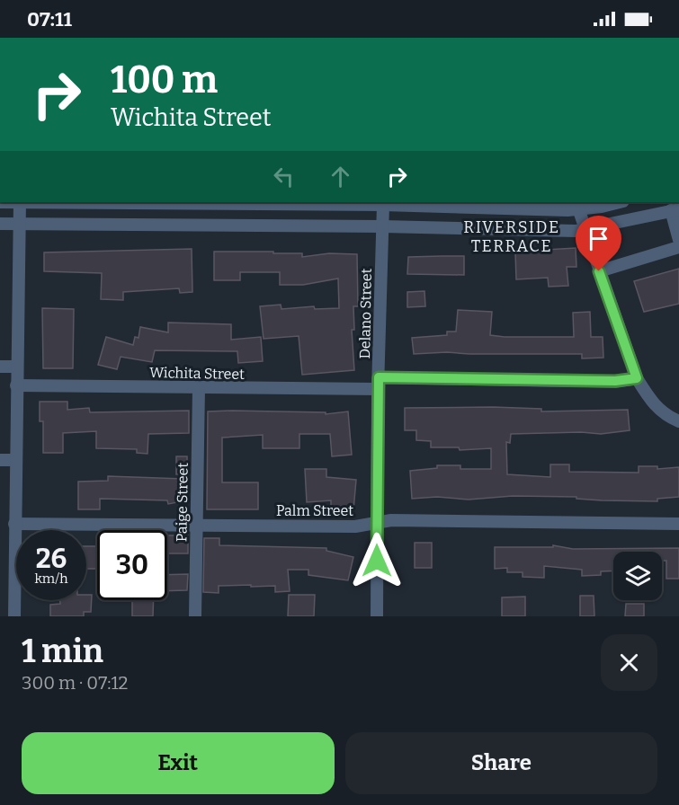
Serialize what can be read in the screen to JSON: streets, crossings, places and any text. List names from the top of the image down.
{
  "streets": {
    "street": [
      "Delano Street",
      "Wichita Street",
      "Paige Street",
      "Palm Street"
    ]
  },
  "crossings": [
    ["Delano Street", "Wichita Street"],
    ["Delano Street", "Palm Street"],
    ["Wichita Street", "Paige Street"],
    ["Paige Street", "Palm Street"]
  ],
  "districts": ["RIVERSIDE TERRACE"],
  "page": {
    "status": "07:11",
    "turn": ["100 m", "Wichita Street"],
    "speed": "26 km/h",
    "limit": "30",
    "heading": ["1 min", "300 m · 07:12"],
    "buttons": ["Exit", "Share"]
  }
}
